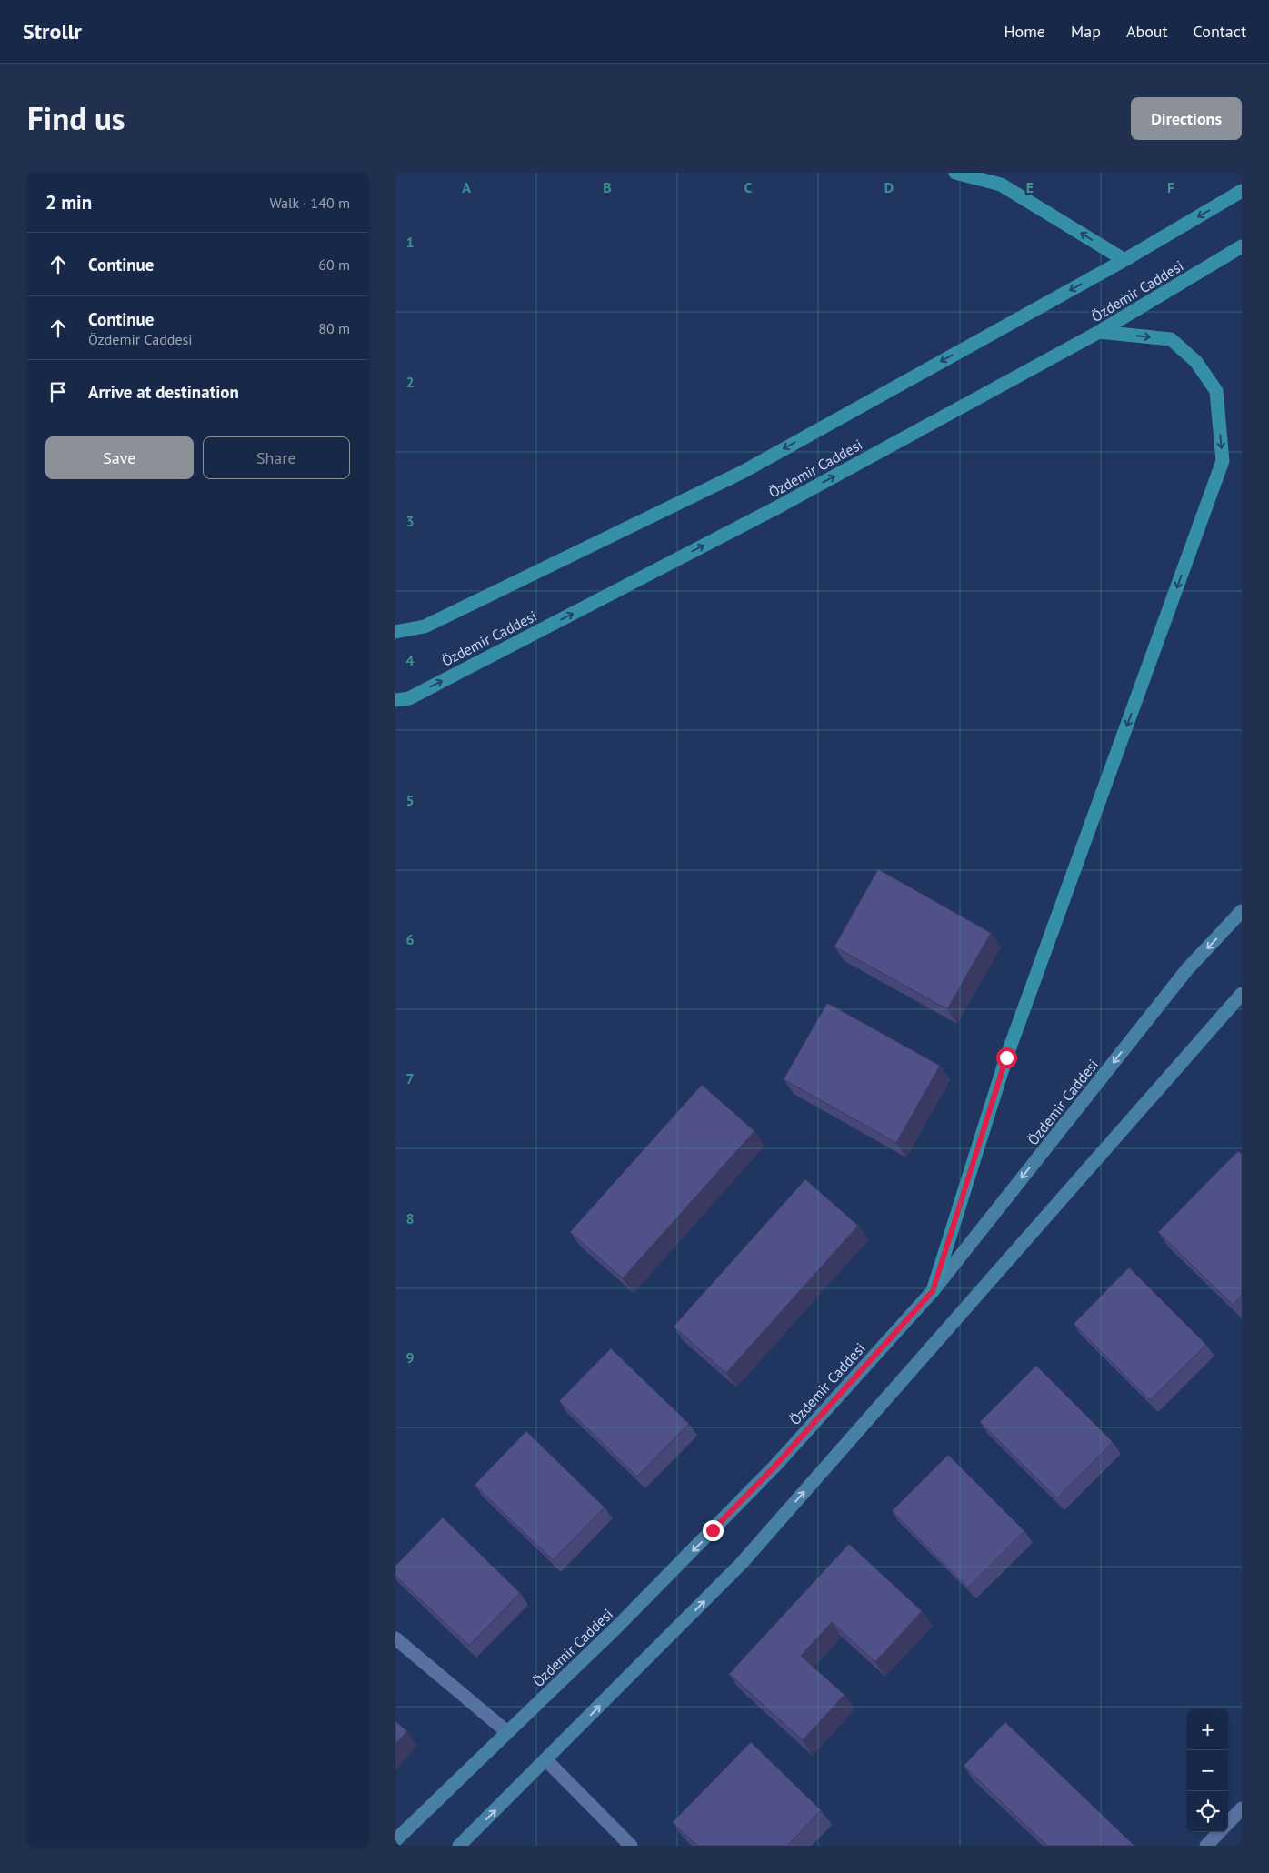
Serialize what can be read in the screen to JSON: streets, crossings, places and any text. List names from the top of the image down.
{
  "streets": {
    "main road": ["Özdemir Caddesi"]
  },
  "page": {
    "header": "Strollr",
    "nav": [
      "Home",
      "Map",
      "About",
      "Contact"
    ],
    "title": "Find us",
    "buttons": [
      "Directions",
      ["Save", "Share"]
    ],
    "heading": ["2 min", "Walk · 140 m"],
    "list": [
      ["Continue", "60 m"],
      ["Continue", "Özdemir Caddesi", "80 m"],
      "Arrive at destination"
    ],
    "map_buttons": ["+", "−"]
  },
  "grid": {
    "columns": [
      "A",
      "B",
      "C",
      "D",
      "E",
      "F"
    ],
    "rows": [
      "1",
      "2",
      "3",
      "4",
      "5",
      "6",
      "7",
      "8",
      "9"
    ]
  }
}
